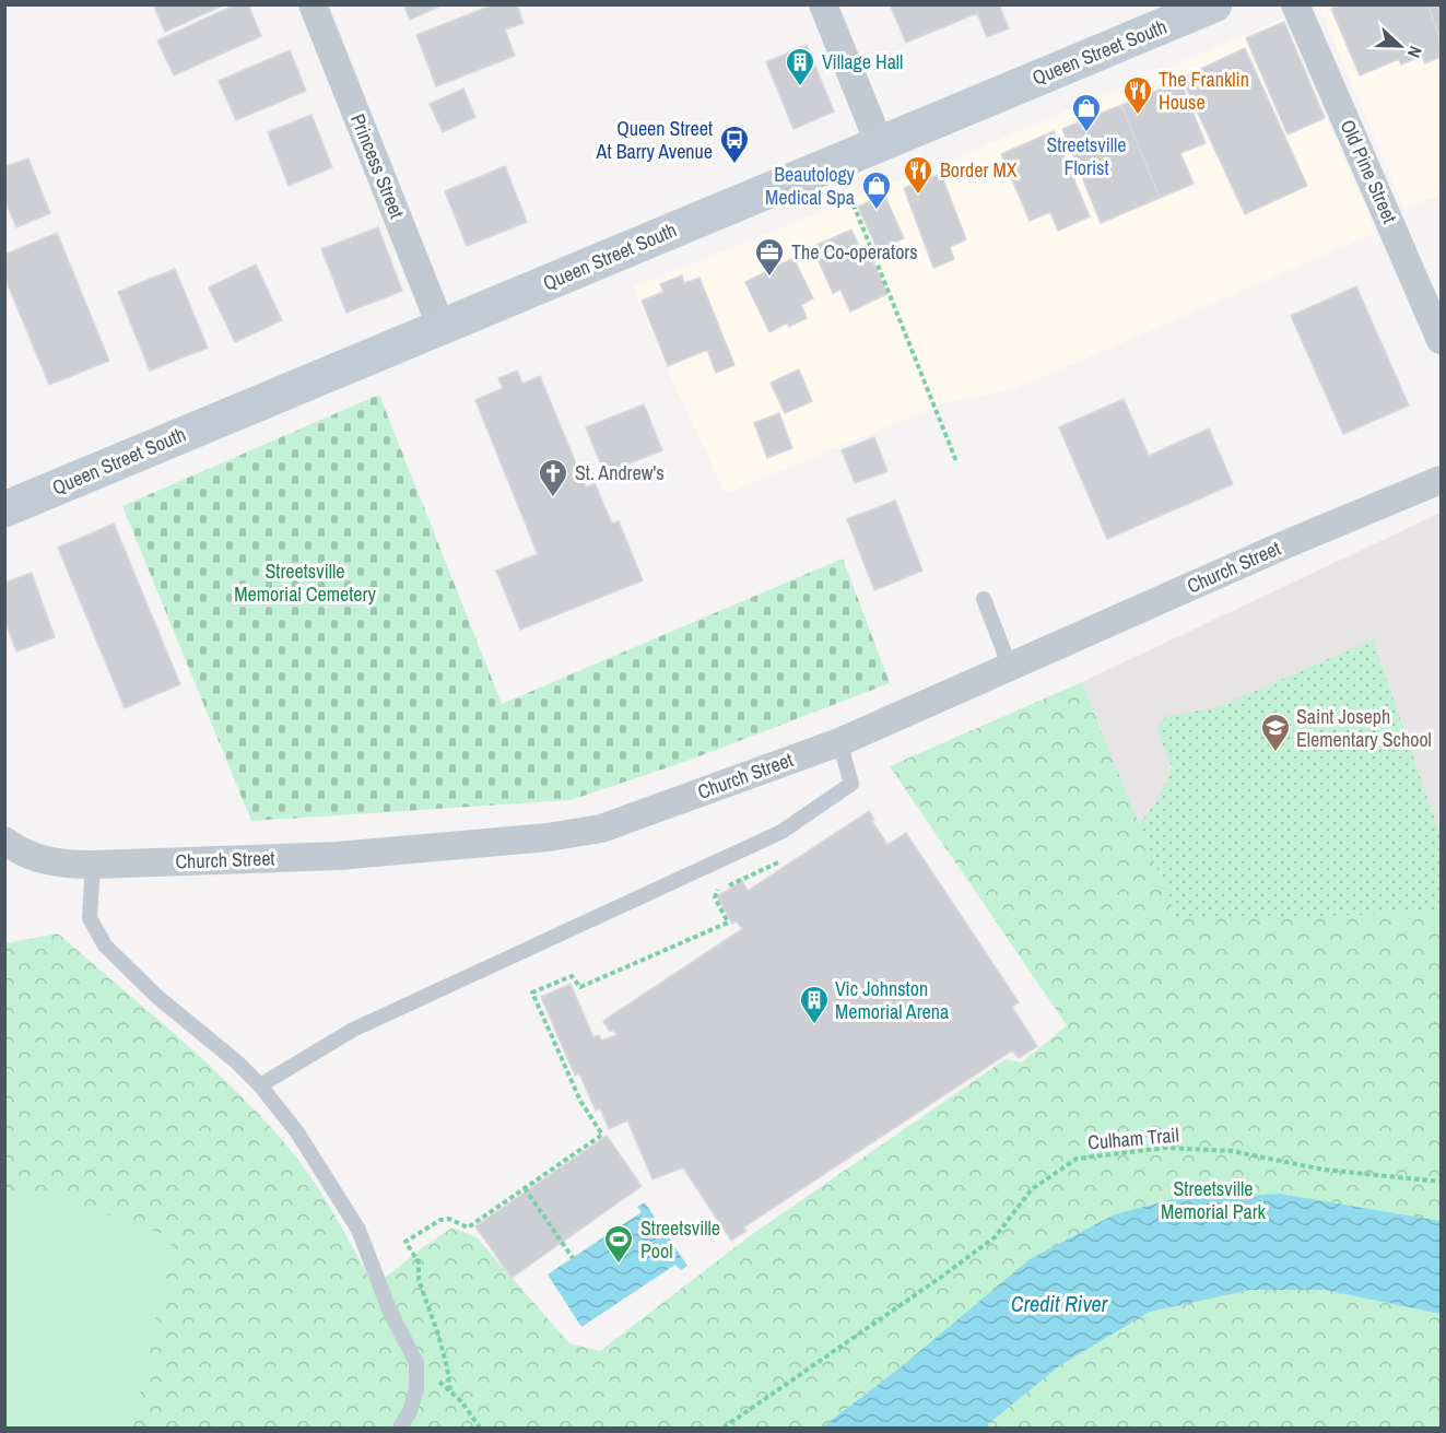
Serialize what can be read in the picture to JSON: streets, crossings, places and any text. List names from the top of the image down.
{
  "streets": {
    "main road": ["Queen Street South"],
    "street": ["Princess Street", "Old Pine Street", "Church Street"],
    "path": ["Culham Trail"]
  },
  "crossings": [
    ["Queen Street South", "Princess Street"]
  ],
  "water": ["Credit River"],
  "parks": ["Streetsville Memorial Cemetery", "Streetsville Memorial Park"],
  "places": {
    "building": ["Village Hall", "Vic Johnston Memorial Arena"],
    "restaurant": ["The Franklin House", "Border MX"],
    "shop": ["Streetsville Florist", "Beautology Medical Spa"],
    "bus stop": ["Queen Street At Barry Avenue"],
    "office": ["The Co-operators"],
    "church": ["St. Andrew's"],
    "school or university": ["Saint Joseph Elementary School"],
    "sports": ["Streetsville Pool"]
  },
  "north": "right"
}
